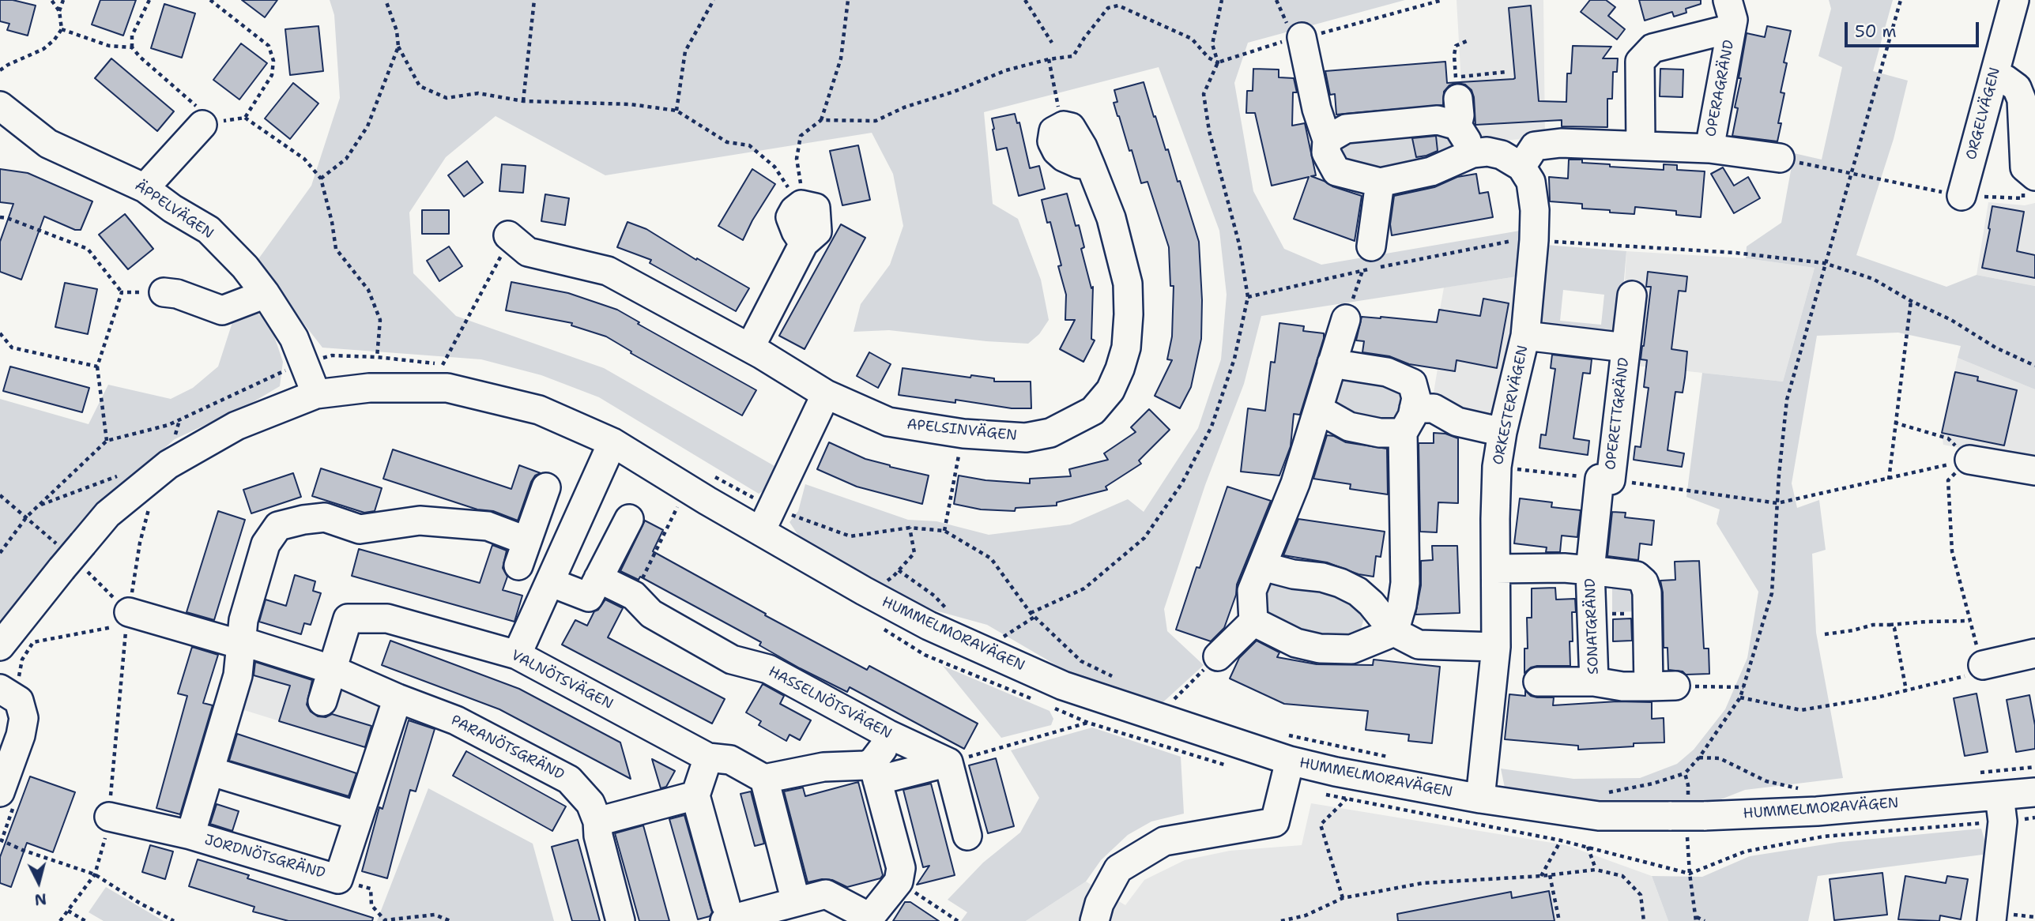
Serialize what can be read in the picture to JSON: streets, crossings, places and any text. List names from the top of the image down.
{
  "streets": {
    "street": [
      "OPERAGRÄND",
      "ORGELVÄGEN",
      "ÄPPELVÄGEN",
      "ORKESTERVÄGEN",
      "OPERETTGRÄND",
      "APELSINVÄGEN",
      "SONATGRÄND",
      "HUMMELMORAVÄGEN",
      "VALNÖTSVÄGEN",
      "HASSELNÖTSVÄGEN",
      "PARANÖTSGRÄND",
      "JORDNÖTSGRÄND"
    ]
  },
  "crossings": [
    ["OPERAGRÄND", "ORKESTERVÄGEN"],
    ["ÄPPELVÄGEN", "HUMMELMORAVÄGEN"],
    ["ORKESTERVÄGEN", "OPERETTGRÄND"],
    ["ORKESTERVÄGEN", "SONATGRÄND"],
    ["ORKESTERVÄGEN", "HUMMELMORAVÄGEN"],
    ["OPERETTGRÄND", "SONATGRÄND"],
    ["PARANÖTSGRÄND", "JORDNÖTSGRÄND"]
  ],
  "scale_bar": "50 m",
  "north": "bottom"
}
